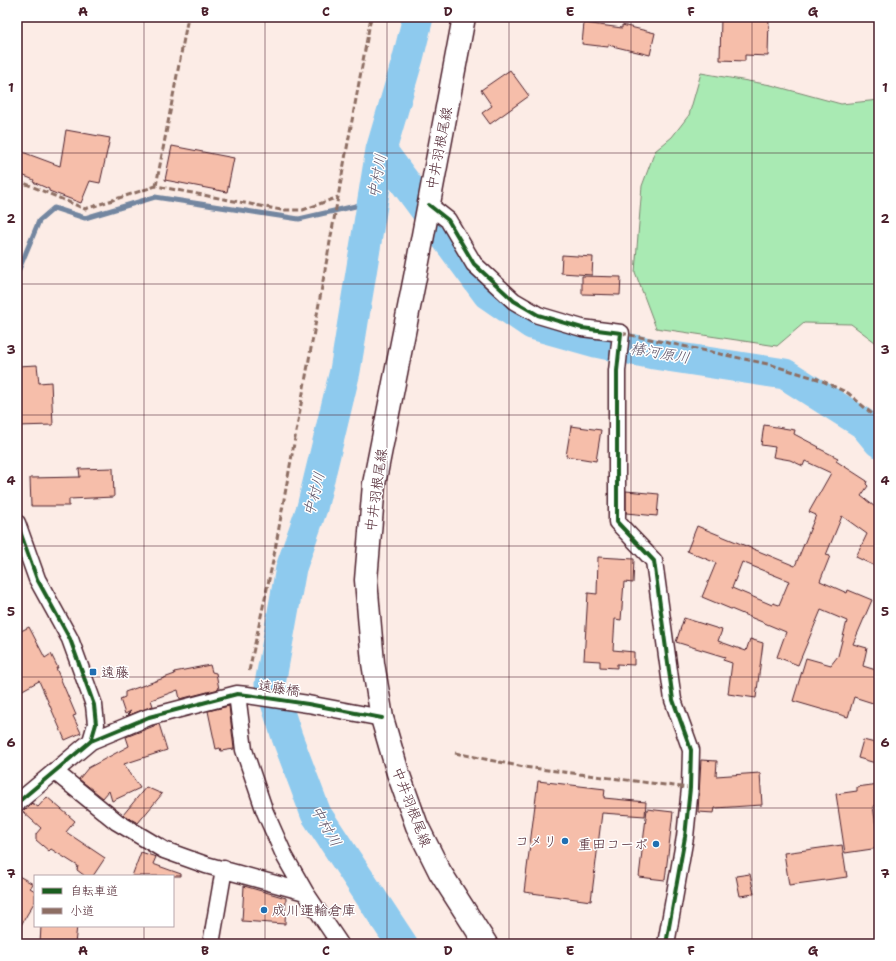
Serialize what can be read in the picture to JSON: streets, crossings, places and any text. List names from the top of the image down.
{
  "streets": {
    "main road": ["中井羽根尾線"],
    "street": ["遠藤橋"]
  },
  "crossings": [
    ["中井羽根尾線", "遠藤橋"]
  ],
  "water": ["中村川", "椿河原川"],
  "places": {
    "transit": ["遠藤"],
    "other": ["コメリ", "重田コーポ", "成川運輸倉庫"]
  },
  "legend": ["自転車道", "小道"],
  "grid": {
    "columns": [
      "A",
      "B",
      "C",
      "D",
      "E",
      "F",
      "G"
    ],
    "rows": [
      "1",
      "2",
      "3",
      "4",
      "5",
      "6",
      "7"
    ]
  }
}
